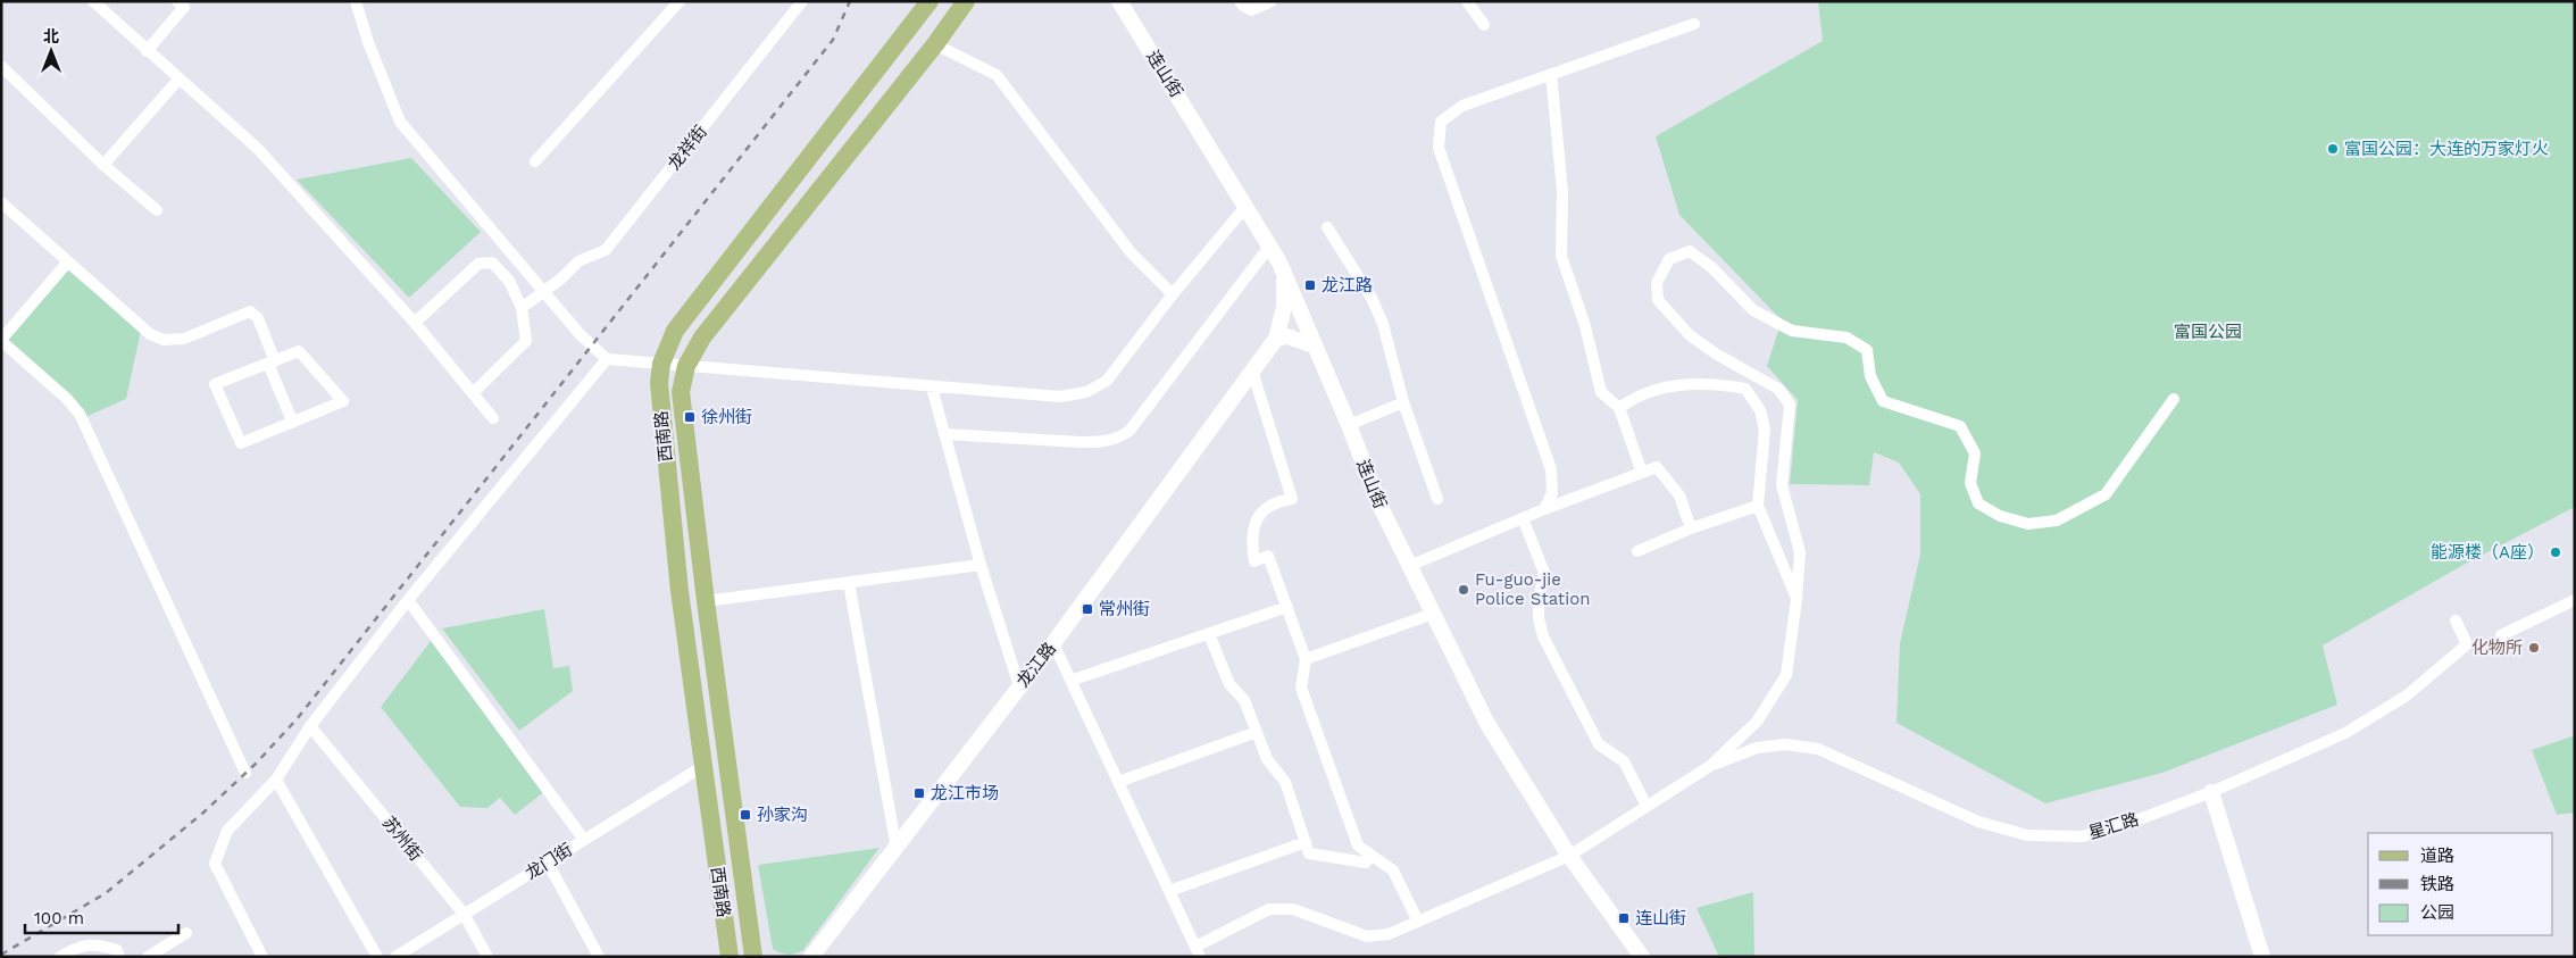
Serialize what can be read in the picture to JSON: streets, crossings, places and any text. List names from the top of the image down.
{
  "streets": {
    "main road": ["西南路"],
    "street": [
      "连山街",
      "龙祥街",
      "龙江路",
      "星汇路",
      "苏州街",
      "龙门街"
    ]
  },
  "crossings": [
    ["连山街", "龙江路"],
    ["西南路", "龙门街"],
    ["苏州街", "龙门街"]
  ],
  "parks": ["富国公园"],
  "places": {
    "other": [
      "富国公园：大连的万家灯火",
      "能源楼（A座）",
      "Fu-guo-jie Police Station",
      "化物所"
    ],
    "transit": [
      "龙江路",
      "徐州街",
      "常州街",
      "龙江市场",
      "孙家沟",
      "连山街"
    ]
  },
  "legend": ["道路", "铁路", "公园"],
  "scale_bar": "100 m",
  "north": "top"
}
